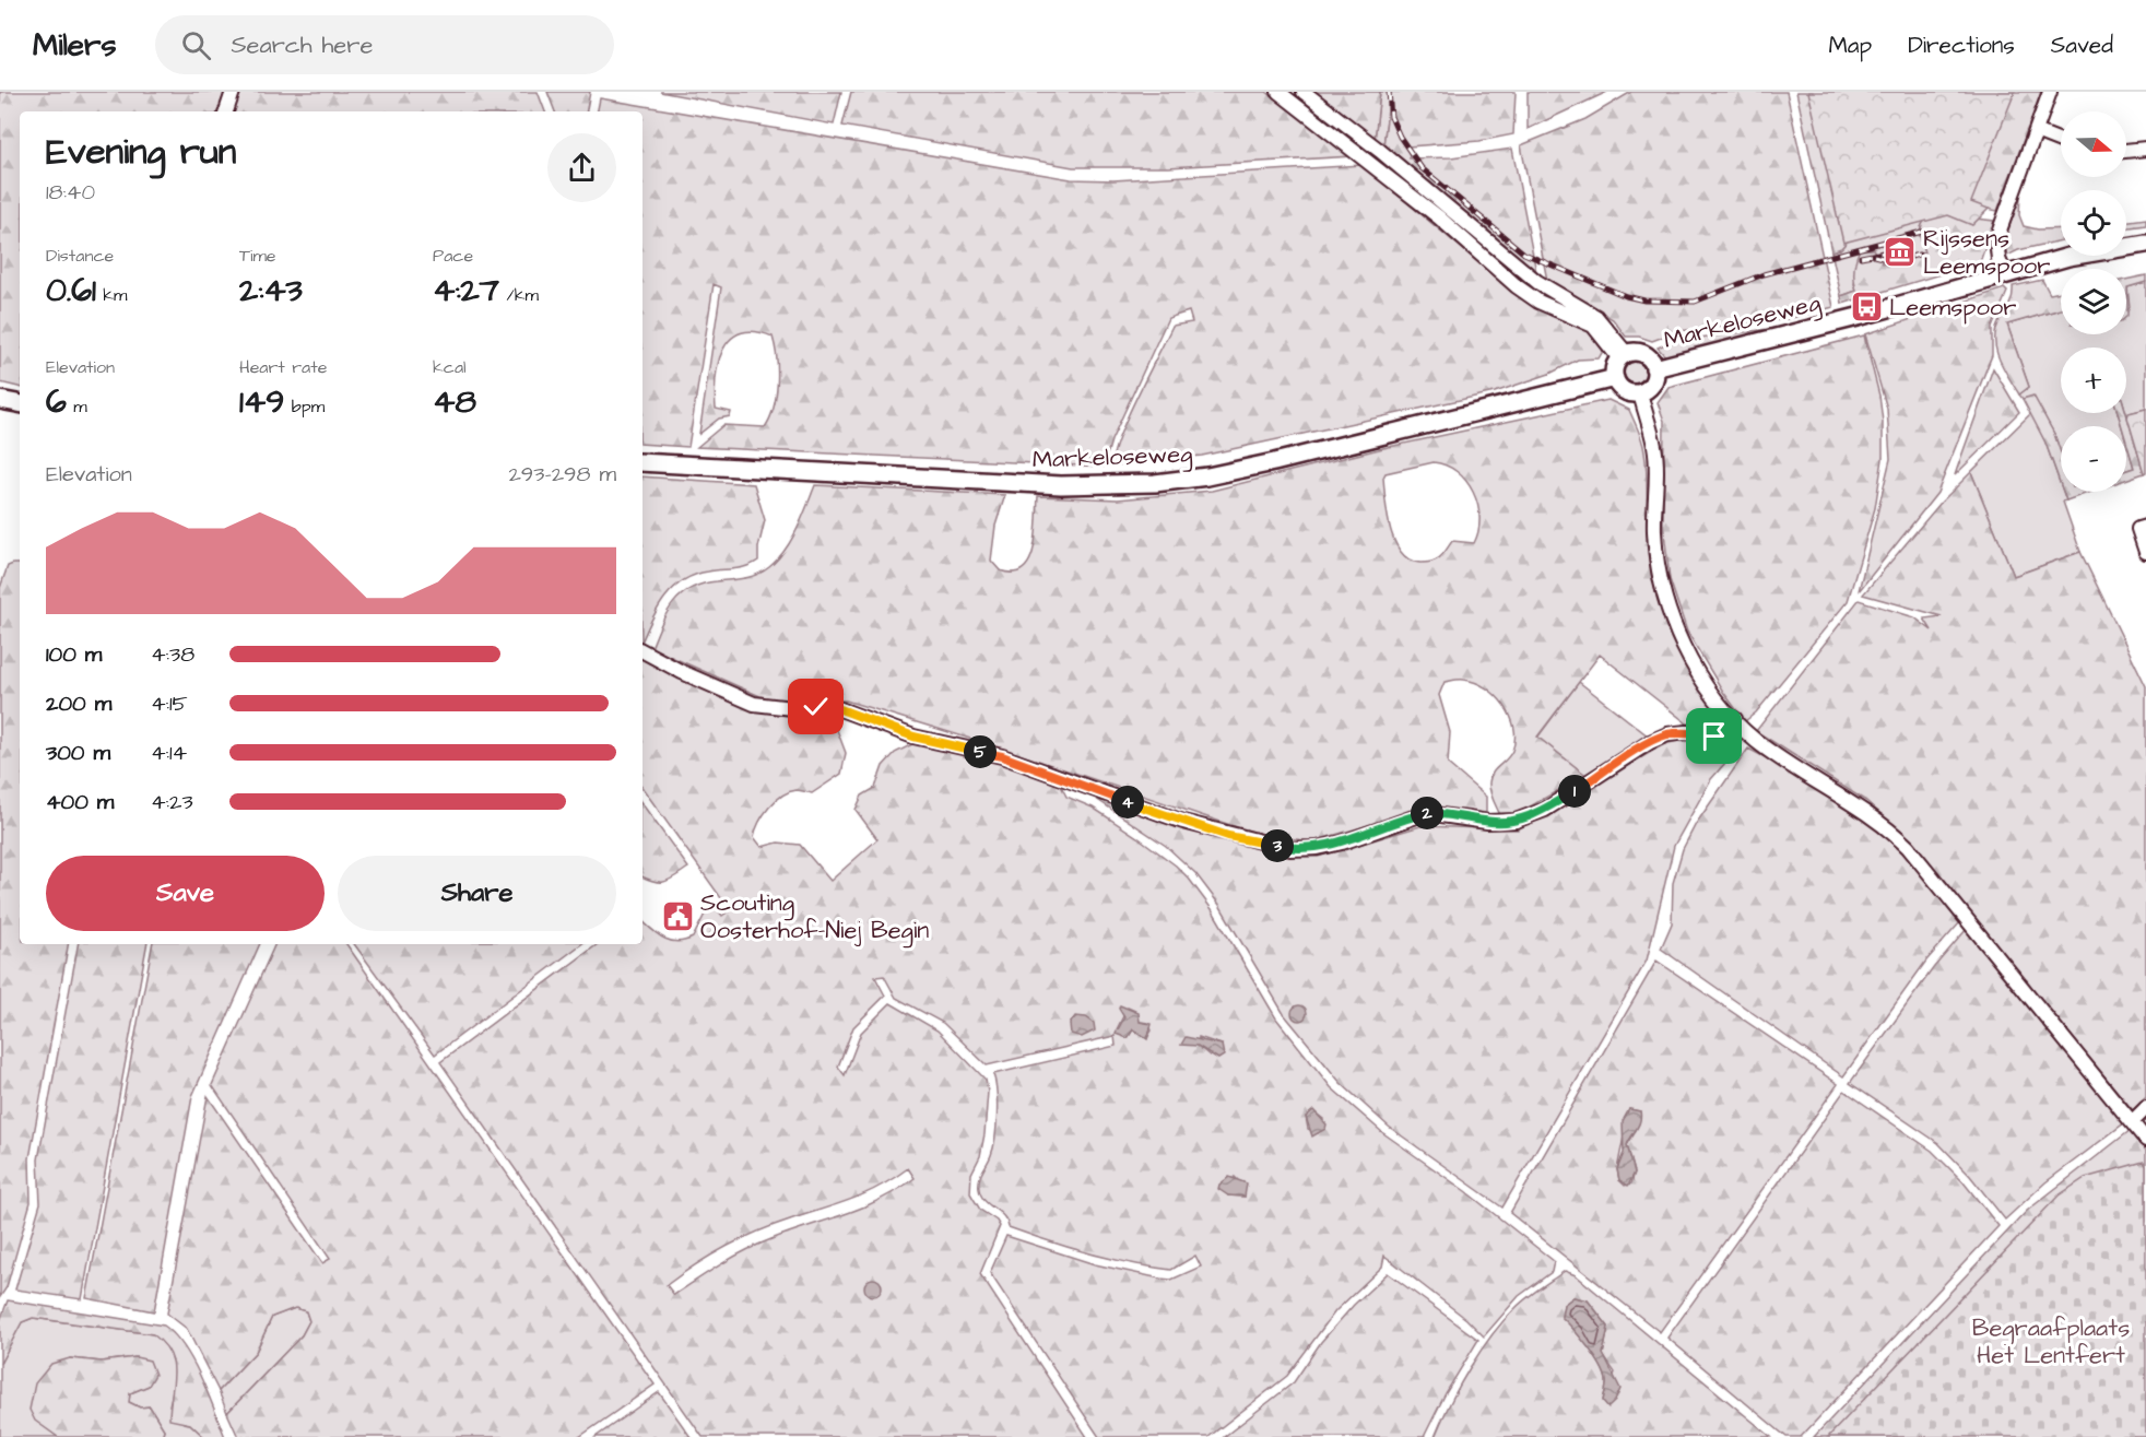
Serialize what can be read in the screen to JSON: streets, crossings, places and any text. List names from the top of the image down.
{
  "streets": {
    "main road": ["Markeloseweg"]
  },
  "parks": ["Begraafplaats Het Lentfert"],
  "places": {
    "museum": ["Rijssens Leemspoor"],
    "bus stop": ["Leemspoor"],
    "public building": ["Scouting Oosterhof-Niej Begin"]
  },
  "north": "right",
  "page": {
    "header": "Milers",
    "search": "Search here",
    "nav": ["Map", "Directions", "Saved"],
    "map_buttons": ["+", "−"],
    "heading": ["Evening run", "18:40"],
    "stats": [
      ["Distance", "0.61 km"],
      ["Time", "2:43"],
      ["Pace", "4:27 /km"],
      ["Elevation", "6 m"],
      ["Heart rate", "149 bpm"],
      ["kcal", "48"]
    ],
    "chart": ["Elevation", "293–298 m"],
    "list": [
      {
        "name": "100 m",
        "note": "4:38"
      },
      {
        "name": "200 m",
        "note": "4:15"
      },
      {
        "name": "300 m",
        "note": "4:14"
      },
      {
        "name": "400 m",
        "note": "4:23"
      }
    ],
    "pins": [
      "5",
      "1",
      "4",
      "2",
      "3"
    ],
    "buttons": ["Save", "Share"]
  }
}
